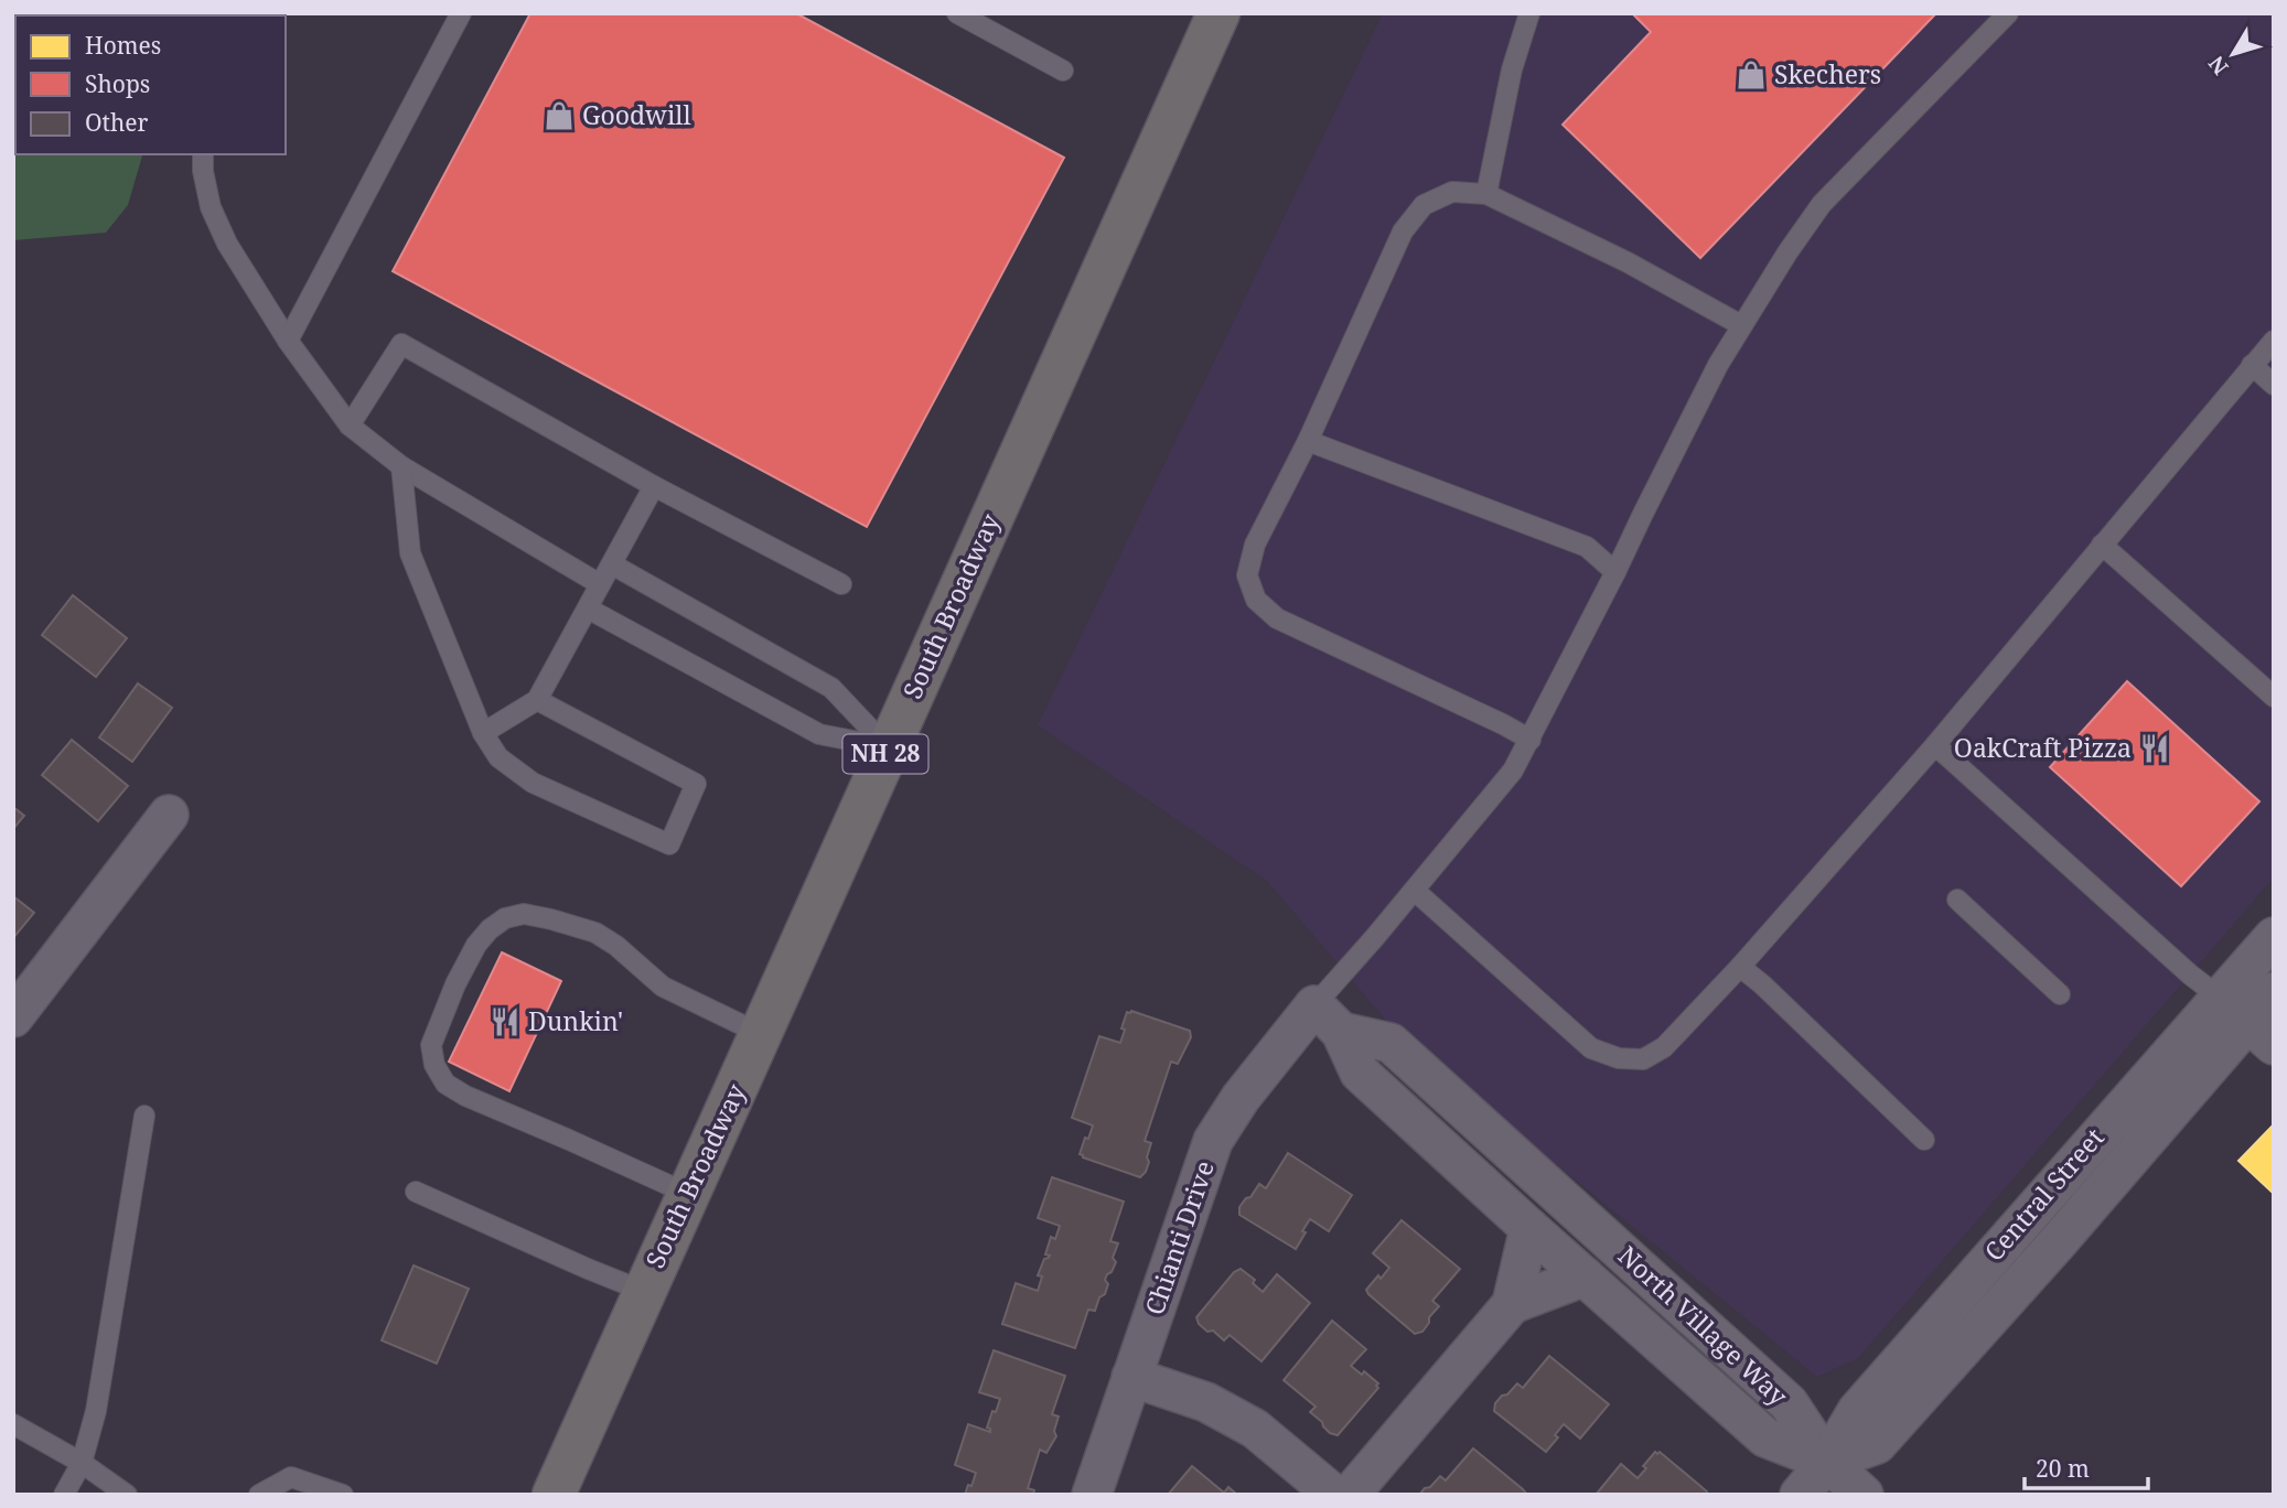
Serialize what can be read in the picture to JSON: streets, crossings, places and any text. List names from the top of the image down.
{
  "streets": {
    "main road": ["South Broadway", "NH 28"],
    "street": ["Central Street", "Chianti Drive", "North Village Way"]
  },
  "crossings": [
    ["Central Street", "North Village Way"],
    ["Chianti Drive", "North Village Way"]
  ],
  "places": {
    "shop": ["Skechers", "Goodwill"],
    "restaurant": ["OakCraft Pizza", "Dunkin'"]
  },
  "legend": ["Homes", "Shops", "Other"],
  "scale_bar": "20 m",
  "north": "bottom left"
}
